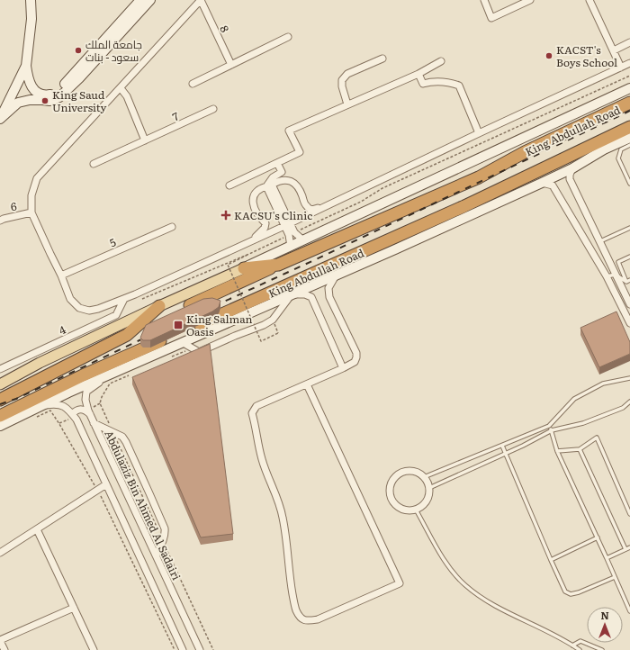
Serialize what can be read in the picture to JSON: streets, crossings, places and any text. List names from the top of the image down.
{
  "streets": {
    "highway": ["King Abdullah Road"],
    "street": [
      "8",
      "7",
      "6",
      "5",
      "4",
      "Abdulaziz Bin Ahmed Al Sadairi"
    ]
  },
  "places": {
    "other": ["جامعة الملك سعود - بنات", "KACST's Boys School", "King Saud University"],
    "health": ["KACSU's Clinic"],
    "transit": ["King Salman Oasis"]
  },
  "north": "top"
}
